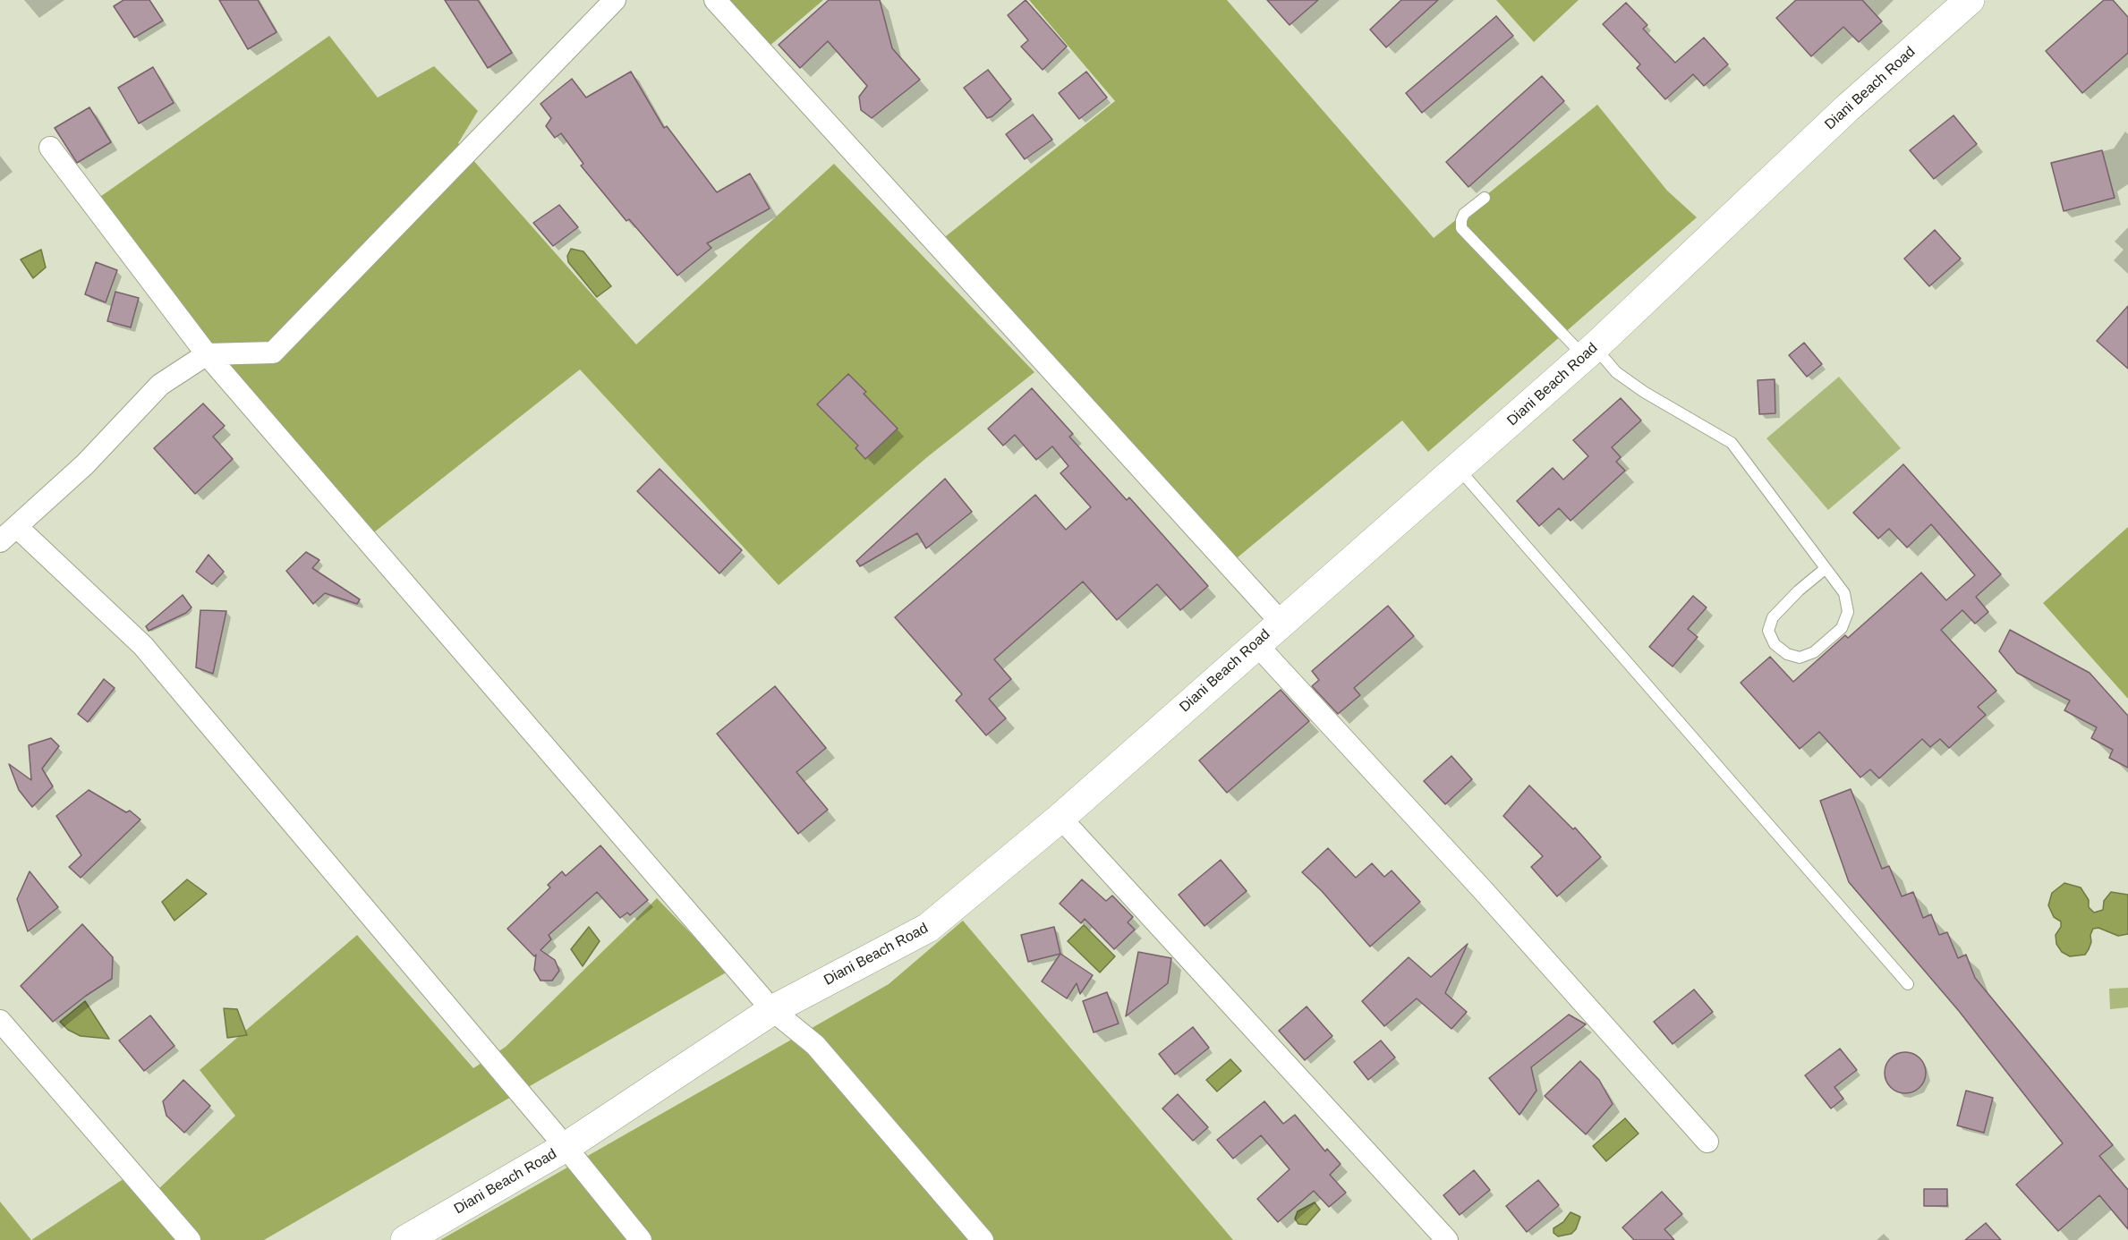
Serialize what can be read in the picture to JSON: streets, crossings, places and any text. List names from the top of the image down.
{
  "streets": {
    "main road": ["Diani Beach Road"]
  }
}
